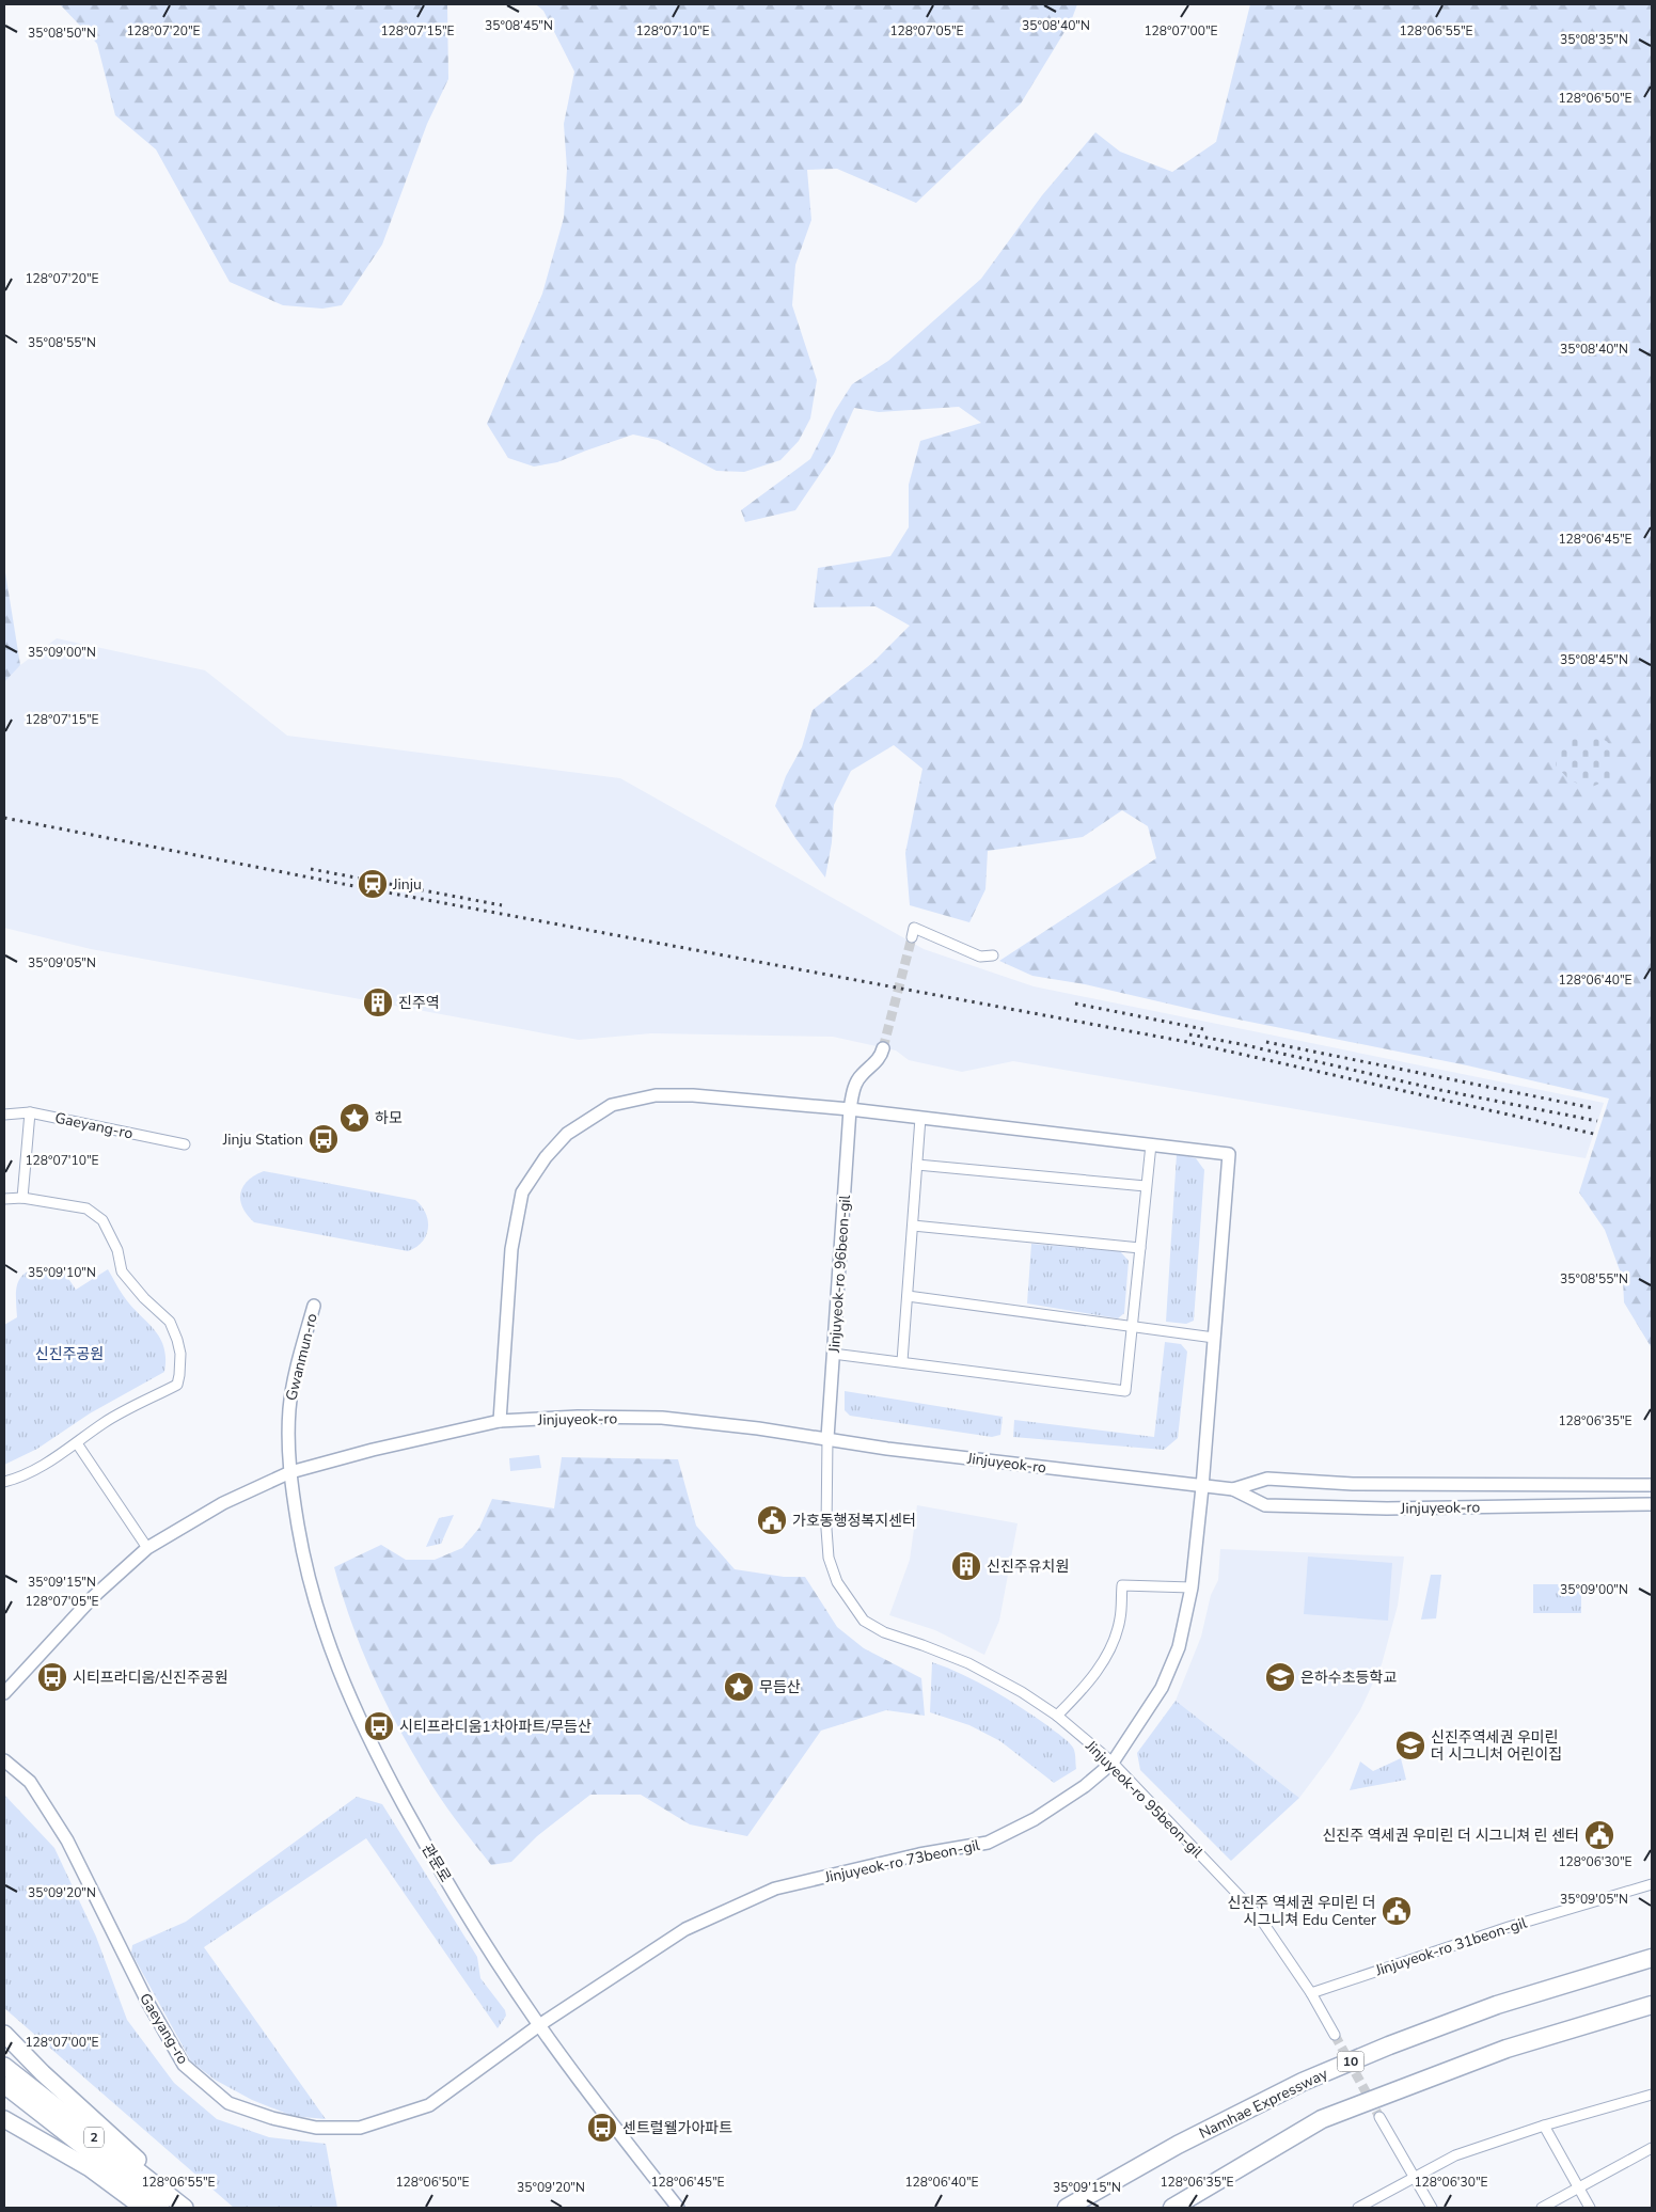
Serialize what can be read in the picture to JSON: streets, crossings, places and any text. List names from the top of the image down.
{
  "streets": {
    "highway": ["10", "Namhae Expressway", "2"],
    "street": [
      "Gaeyang-ro",
      "Jinjuyeok-ro 96beon-gil",
      "Gwanmun-ro",
      "Jinjuyeok-ro",
      "Jinjuyeok-ro 95beon-gil",
      "Jinjuyeok-ro 73beon-gil",
      "관문로",
      "Jinjuyeok-ro 31beon-gil"
    ]
  },
  "crossings": [
    ["Gaeyang-ro", "Jinjuyeok-ro 73beon-gil"],
    ["Gaeyang-ro", "관문로"],
    ["Jinjuyeok-ro 96beon-gil", "Jinjuyeok-ro"],
    ["Jinjuyeok-ro 96beon-gil", "Jinjuyeok-ro 95beon-gil"],
    ["Gwanmun-ro", "Jinjuyeok-ro"],
    ["Gwanmun-ro", "관문로"],
    ["Jinjuyeok-ro", "Jinjuyeok-ro 95beon-gil"],
    ["Jinjuyeok-ro", "Jinjuyeok-ro 73beon-gil"],
    ["Jinjuyeok-ro", "관문로"],
    ["Jinjuyeok-ro 95beon-gil", "Jinjuyeok-ro 73beon-gil"],
    ["Jinjuyeok-ro 95beon-gil", "Jinjuyeok-ro 31beon-gil"],
    ["Jinjuyeok-ro 73beon-gil", "관문로"]
  ],
  "parks": ["신진주공원"],
  "places": {
    "station": ["Jinju"],
    "building": ["진주역", "신진주유치원"],
    "place": ["하모", "무듬산"],
    "bus stop": [
      "Jinju Station",
      "시티프라디움/신진주공원",
      "시티프라디움1차아파트/무듬산",
      "센트럴웰가아파트"
    ],
    "public building": ["가호동행정복지센터", "신진주 역세권 우미린 더 시그니쳐 린 센터", "신진주 역세권 우미린 더 시그니쳐 Edu Center"],
    "school or university": ["은하수초등학교", "신진주역세권 우미린 더 시그니처 어린이집"]
  },
  "coordinates": [
    "35°08'45\"N",
    "35°08'40\"N",
    "128°07'20\"E",
    "128°07'15\"E",
    "128°07'10\"E",
    "128°07'05\"E",
    "128°07'00\"E",
    "128°06'55\"E",
    "35°08'50\"N",
    "35°08'35\"N",
    "128°06'50\"E",
    "35°08'55\"N",
    "128°06'45\"E",
    "35°09'00\"N",
    "35°09'05\"N",
    "128°06'40\"E",
    "35°09'10\"N",
    "128°06'35\"E",
    "35°09'15\"N",
    "128°06'30\"E",
    "35°09'20\"N"
  ]
}
